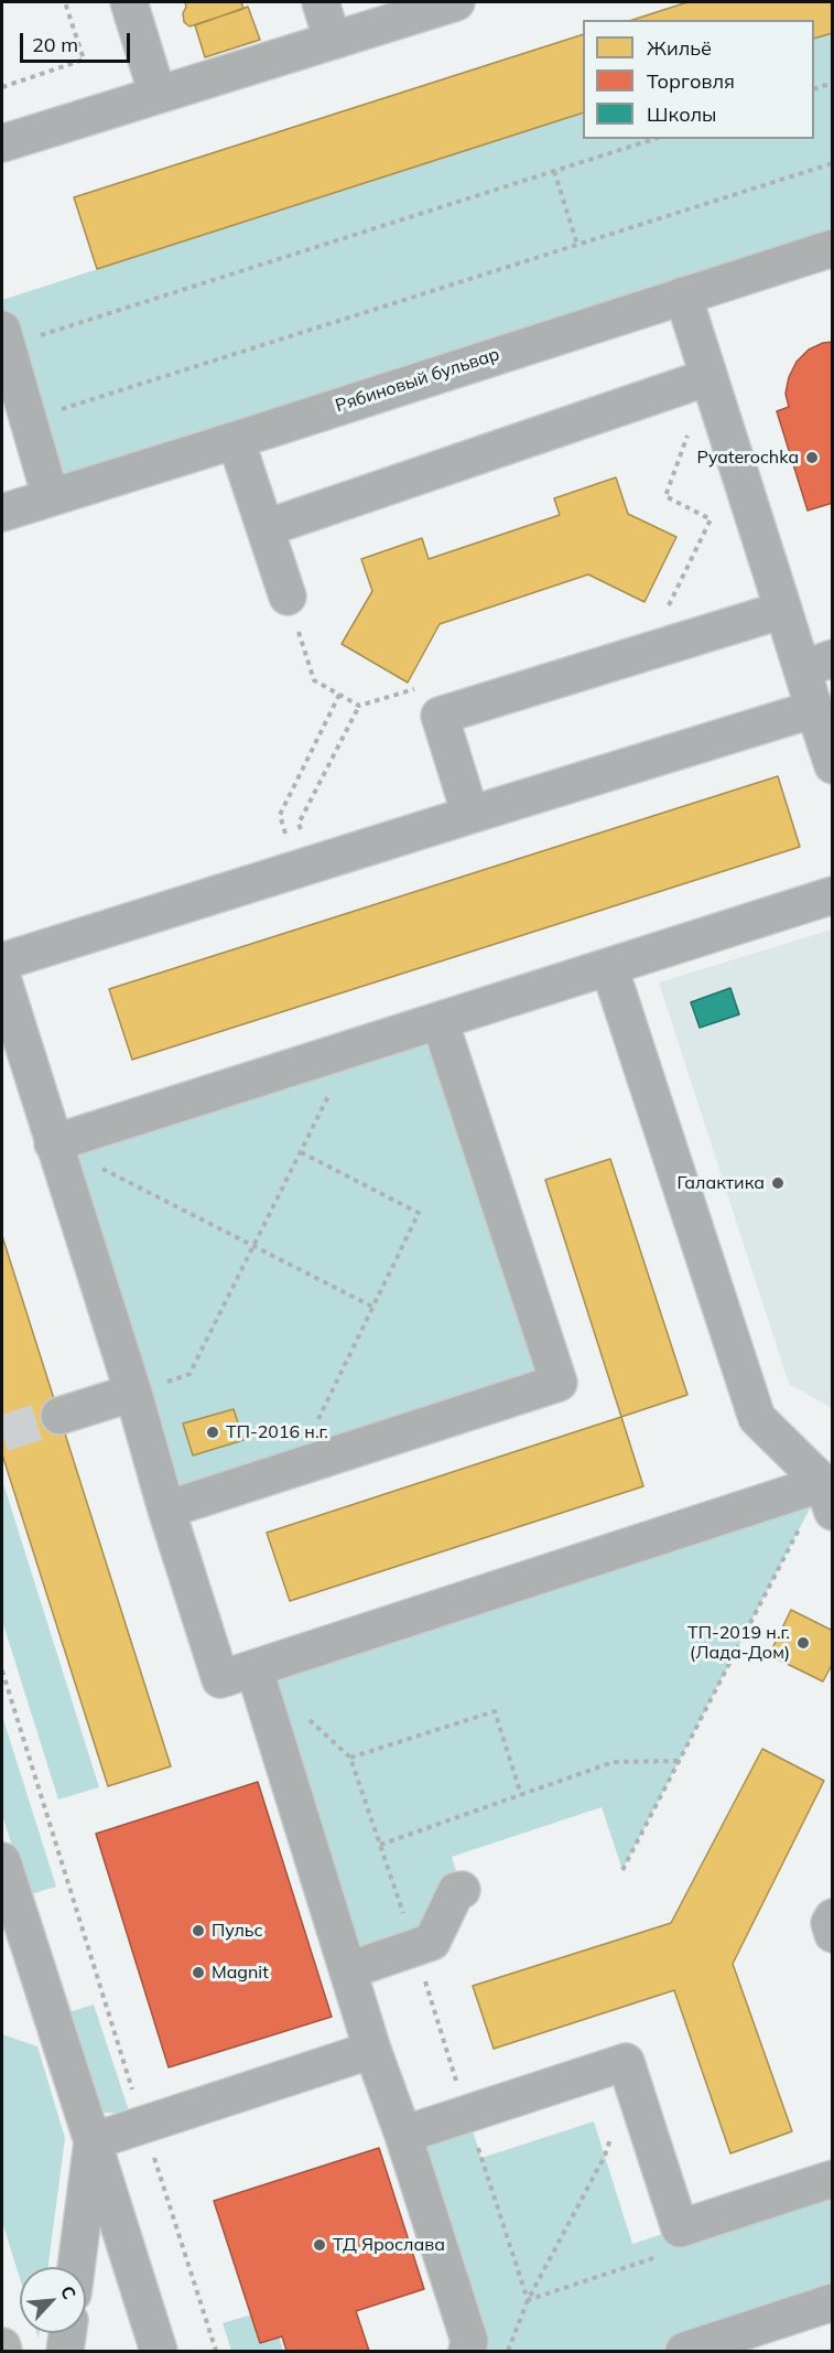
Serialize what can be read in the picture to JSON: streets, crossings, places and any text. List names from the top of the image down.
{
  "streets": {
    "street": ["Рябиновый бульвар"]
  },
  "places": [
    "Pyaterochka",
    "Галактика",
    "ТП-2016 н.г.",
    "ТП-2019 н.г. (Лада-Дом)",
    "Пульс",
    "Magnit",
    "ТД Ярослава"
  ],
  "legend": ["Жильё", "Торговля", "Школы"],
  "scale_bar": "20 m",
  "north": "top right"
}
